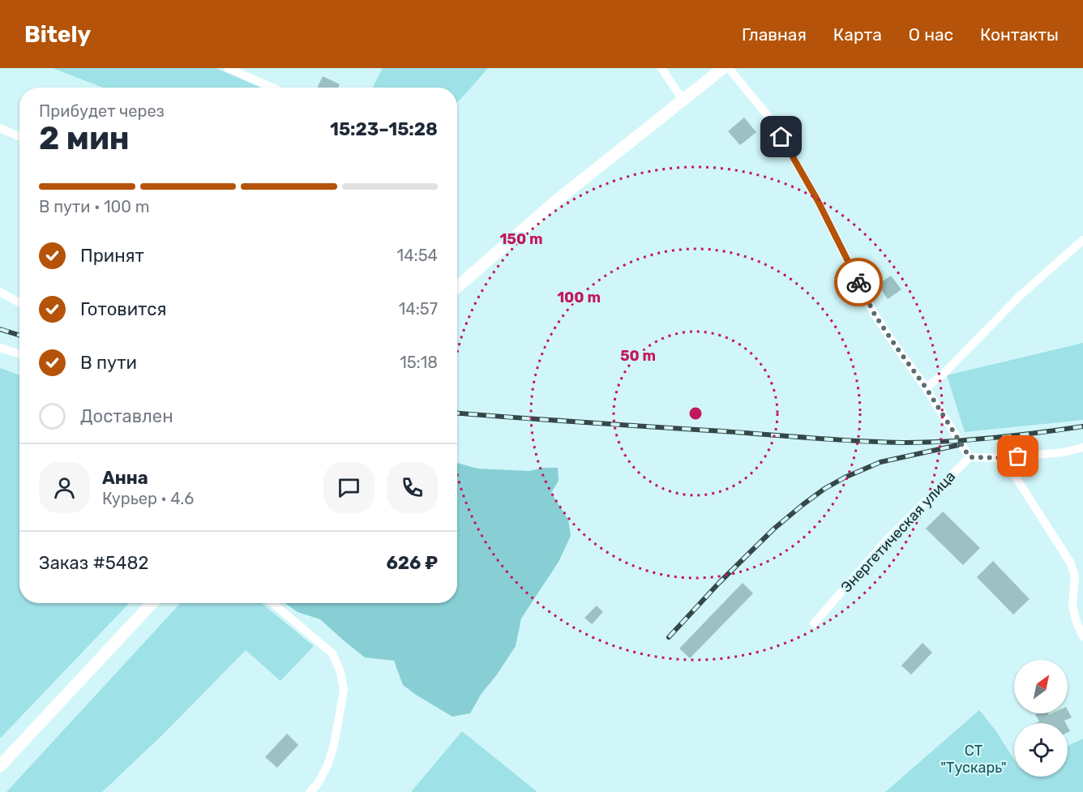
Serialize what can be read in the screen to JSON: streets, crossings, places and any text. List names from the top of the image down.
{
  "streets": {
    "street": ["Энергетическая улица"]
  },
  "parks": ["СТ \"Тускарь\""],
  "north": "top right",
  "page": {
    "header": "Bitely",
    "nav": [
      "Главная",
      "Карта",
      "О нас",
      "Контакты"
    ],
    "heading": ["2 мин", "Прибудет через", "15:23–15:28"],
    "panel": [
      "Анна",
      "Курьер · 4.6",
      "Заказ #5482",
      "626 ₽"
    ],
    "bar": "В пути · 100 m",
    "list": [
      ["Принят", "14:54"],
      ["Готовится", "14:57"],
      ["В пути", "15:18"],
      "Доставлен"
    ]
  },
  "rings": ["150 m", "100 m", "50 m"]
}
